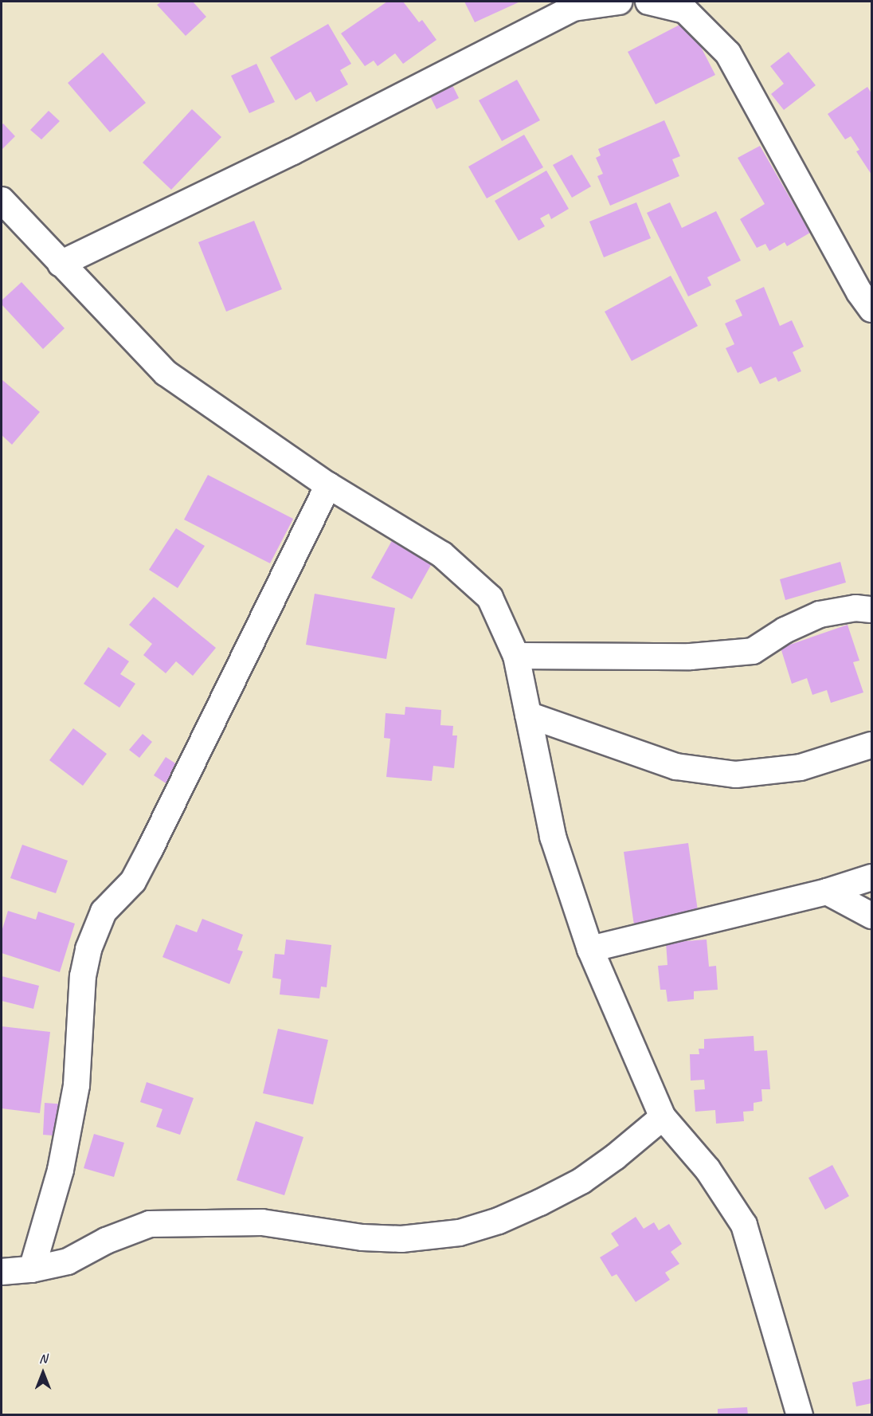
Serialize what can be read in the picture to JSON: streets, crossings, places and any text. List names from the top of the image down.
{
  "north": "top"
}
